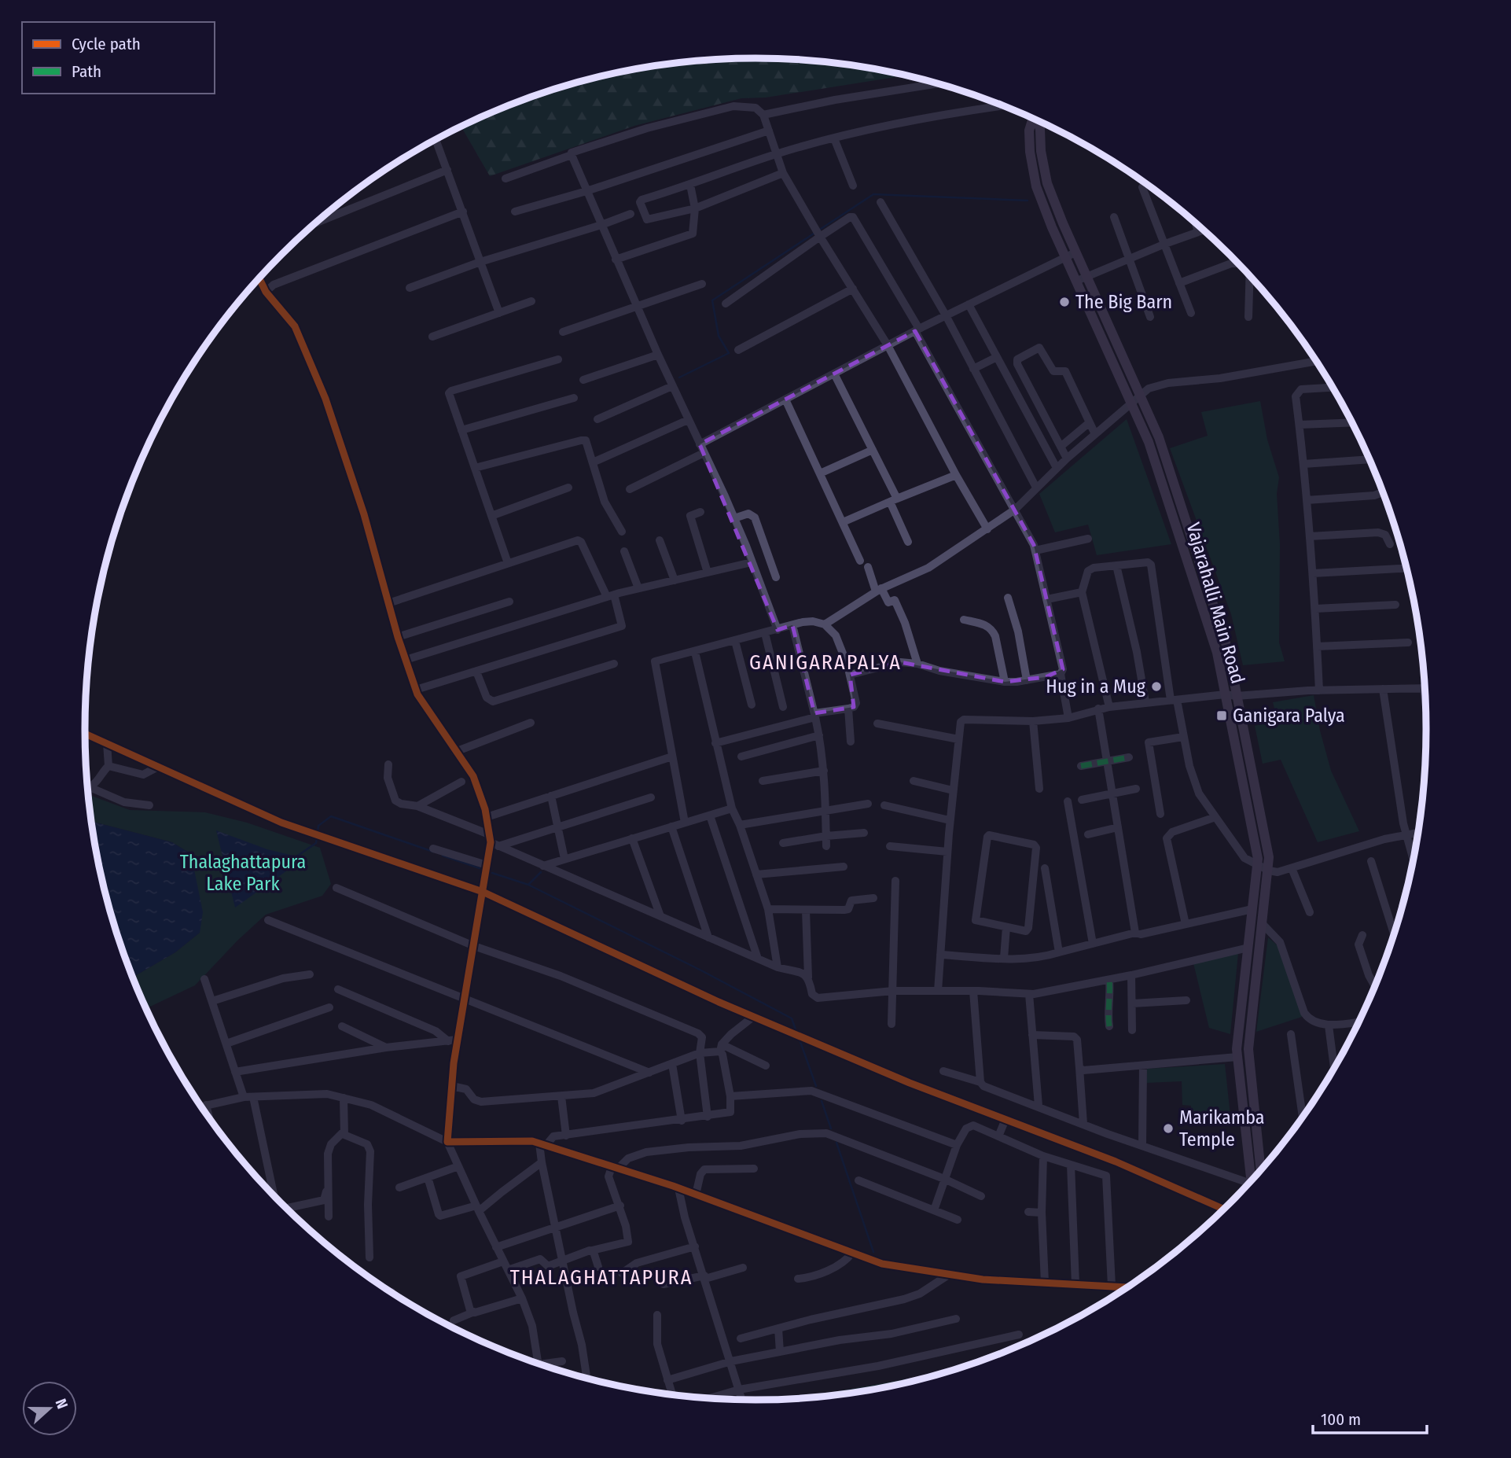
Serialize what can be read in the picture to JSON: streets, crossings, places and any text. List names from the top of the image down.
{
  "streets": {
    "main road": ["Vajarahalli Main Road"]
  },
  "districts": ["GANIGARAPALYA", "THALAGHATTAPURA"],
  "parks": ["Thalaghattapura Lake Park"],
  "places": {
    "other": ["The Big Barn", "Hug in a Mug", "Marikamba Temple"],
    "transit": ["Ganigara Palya"]
  },
  "legend": ["Cycle path", "Path"],
  "scale_bar": "100 m",
  "north": "right"
}
